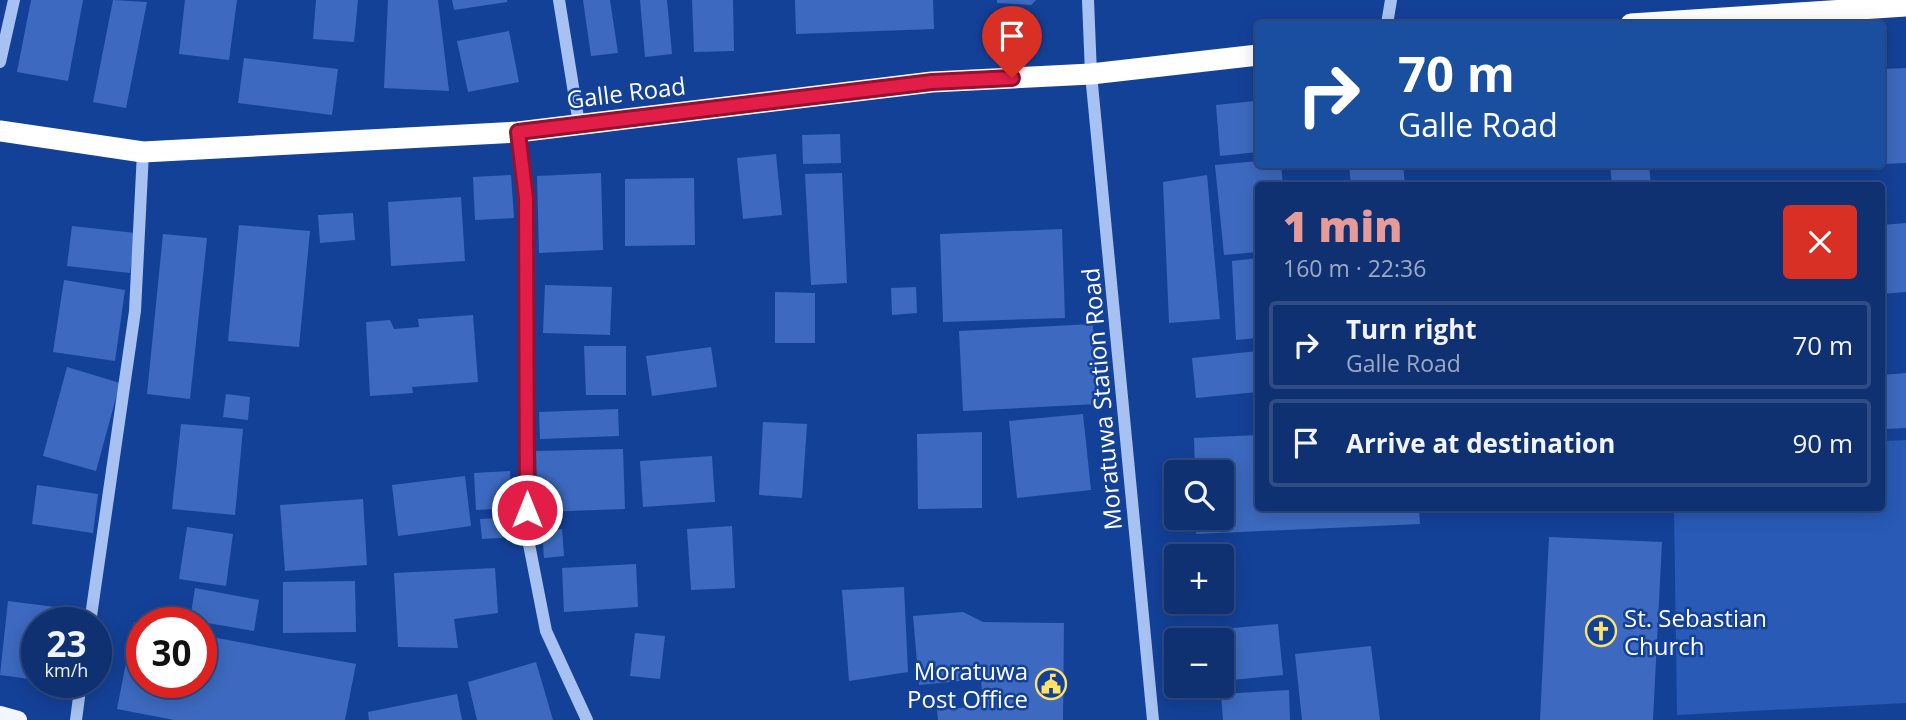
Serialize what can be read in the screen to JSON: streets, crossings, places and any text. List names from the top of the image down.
{
  "streets": {
    "highway": ["Galle Road"],
    "street": ["Moratuwa Station Road"]
  },
  "crossings": [
    ["Galle Road", "Moratuwa Station Road"]
  ],
  "places": {
    "church": ["St. Sebastian Church"],
    "public building": ["Moratuwa Post Office"]
  },
  "page": {
    "turn": ["70 m", "Galle Road"],
    "heading": ["1 min", "160 m · 22:36"],
    "list": [
      {
        "name": "Turn right",
        "note": "Galle Road",
        "value": "70 m"
      },
      {
        "name": "Arrive at destination",
        "value": "90 m"
      }
    ],
    "map_buttons": ["+", "−"],
    "speed": "23 km/h",
    "limit": "30"
  }
}
